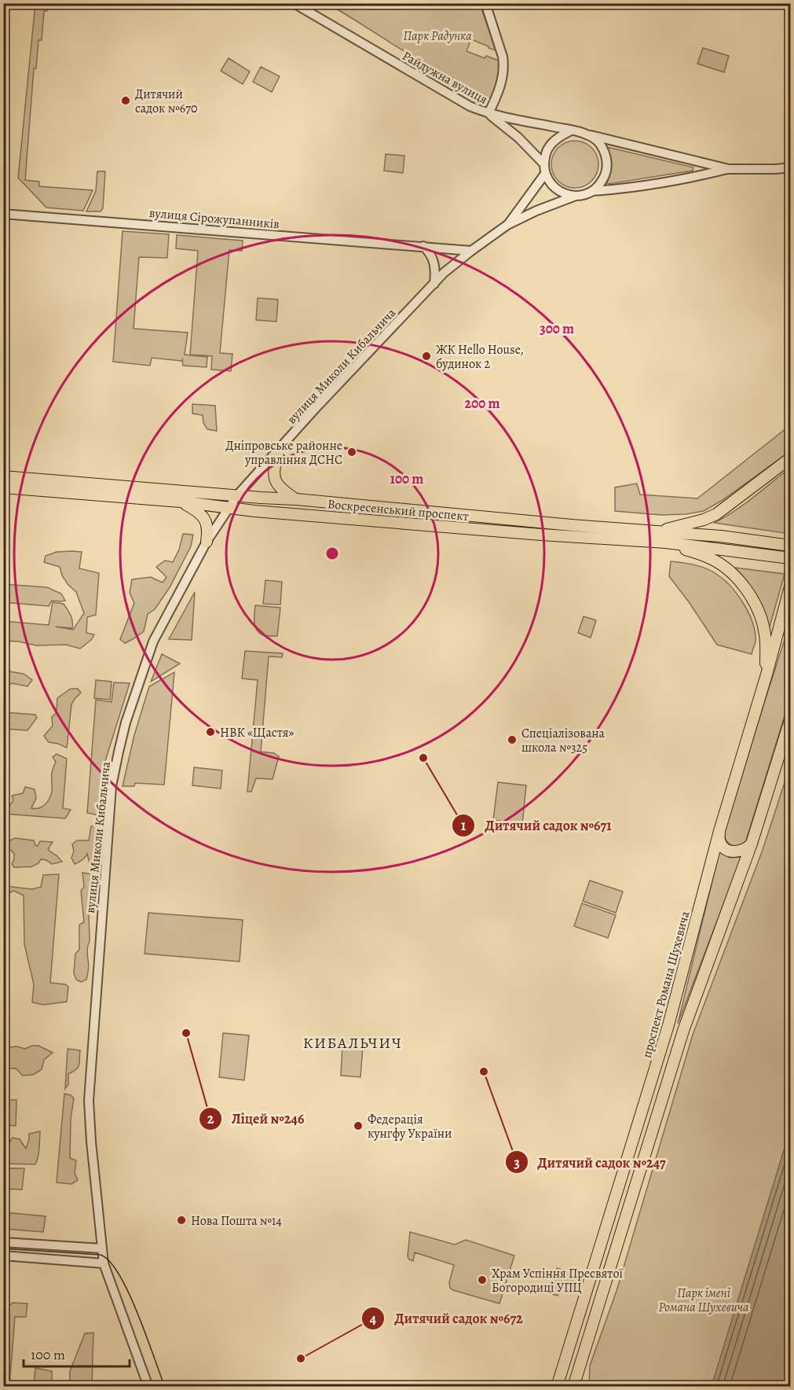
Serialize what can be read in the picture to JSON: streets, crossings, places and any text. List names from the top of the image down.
{
  "streets": {
    "main road": ["Воскресенський проспект", "проспект Романа Шухевича"],
    "street": ["Райдужна вулиця", "вулиця Сірожупанників", "вулиця Миколи Кибальчича"]
  },
  "crossings": [
    ["Райдужна вулиця", "вулиця Миколи Кибальчича"],
    ["вулиця Сірожупанників", "вулиця Миколи Кибальчича"],
    ["вулиця Миколи Кибальчича", "Воскресенський проспект"]
  ],
  "districts": ["КИБАЛЬЧИЧ"],
  "parks": ["Парк Радунка", "Парк імені Романа Шухевича"],
  "places": [
    "Дитячий садок №670",
    "ЖК Hello House, будинок 2",
    "Дніпровське районне управління ДСНС",
    "НВК «Щастя»",
    "Спеціалізована школа №325",
    "Дитячий садок №671",
    "Ліцей №246",
    "Дитячий садок №247",
    "Федерація кунгфу України",
    "Нова Пошта №14",
    "Храм Успіння Пресвятої Богородиці УПЦ",
    "Дитячий садок №672"
  ],
  "scale_bar": "100 m",
  "rings": ["300 m", "200 m", "100 m"]
}
